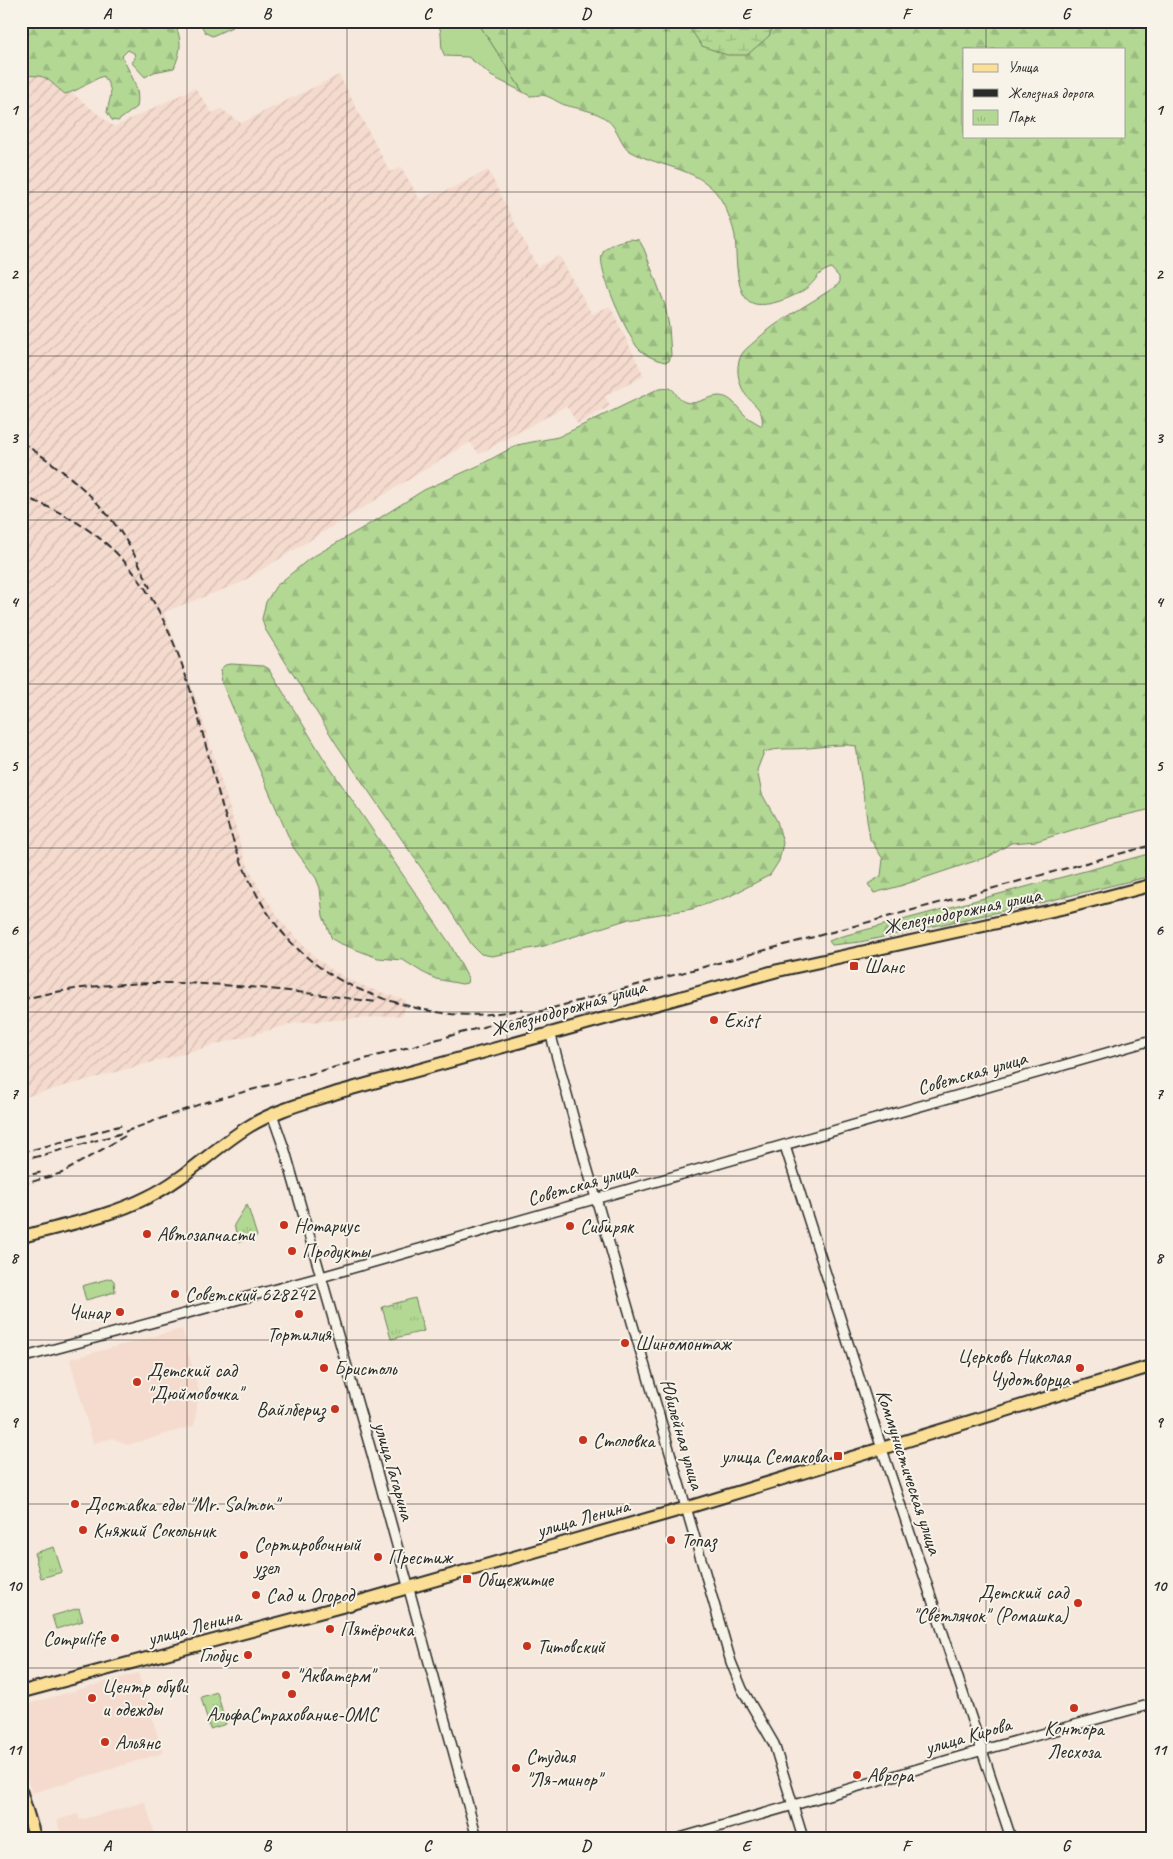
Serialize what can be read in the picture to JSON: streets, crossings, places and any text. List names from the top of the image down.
{
  "streets": {
    "main road": ["Железнодорожная улица", "улица Ленина"],
    "street": [
      "Советская улица",
      "Юбилейная улица",
      "улица Гагарина",
      "Коммунистическая улица",
      "улица Кирова"
    ]
  },
  "crossings": [
    ["Железнодорожная улица", "Юбилейная улица"],
    ["Железнодорожная улица", "улица Гагарина"],
    ["Советская улица", "Юбилейная улица"],
    ["Советская улица", "улица Гагарина"],
    ["Советская улица", "Коммунистическая улица"],
    ["Юбилейная улица", "улица Ленина"],
    ["Юбилейная улица", "улица Кирова"],
    ["улица Гагарина", "улица Ленина"],
    ["Коммунистическая улица", "улица Ленина"],
    ["Коммунистическая улица", "улица Кирова"]
  ],
  "places": {
    "transit": ["Шанс", "улица Семакова", "Общежитие"],
    "other": [
      "Exist",
      "Нотариус",
      "Сибиряк",
      "Автозапчасти",
      "Продукты",
      "Советский 628242",
      "Чинар",
      "Тортилия",
      "Шиномонтаж",
      "Бристоль",
      "Церковь Николая Чудотворца",
      "Детский сад \"Дюймовочка\"",
      "Вайлбериз",
      "Столовка",
      "Доставка еды \"Mr. Salmon\"",
      "Княжий Сокольник",
      "Топаз",
      "Сортировочный узел",
      "Престиж",
      "Сад и Огород",
      "Детский сад \"Светлячок\" (Ромашка)",
      "Пятёрочка",
      "Compulife",
      "Титовский",
      "Глобус",
      "\"Акватерм\"",
      "АльфаСтрахование-ОМС",
      "Центр обуви и одежды",
      "Контора Лесхоза",
      "Альянс",
      "Студия \"Ля-минор\"",
      "Аврора"
    ]
  },
  "legend": ["Улица", "Железная дорога", "Парк"],
  "grid": {
    "columns": [
      "A",
      "B",
      "C",
      "D",
      "E",
      "F",
      "G"
    ],
    "rows": [
      "1",
      "2",
      "3",
      "4",
      "5",
      "6",
      "7",
      "8",
      "9",
      "10",
      "11"
    ]
  }
}
